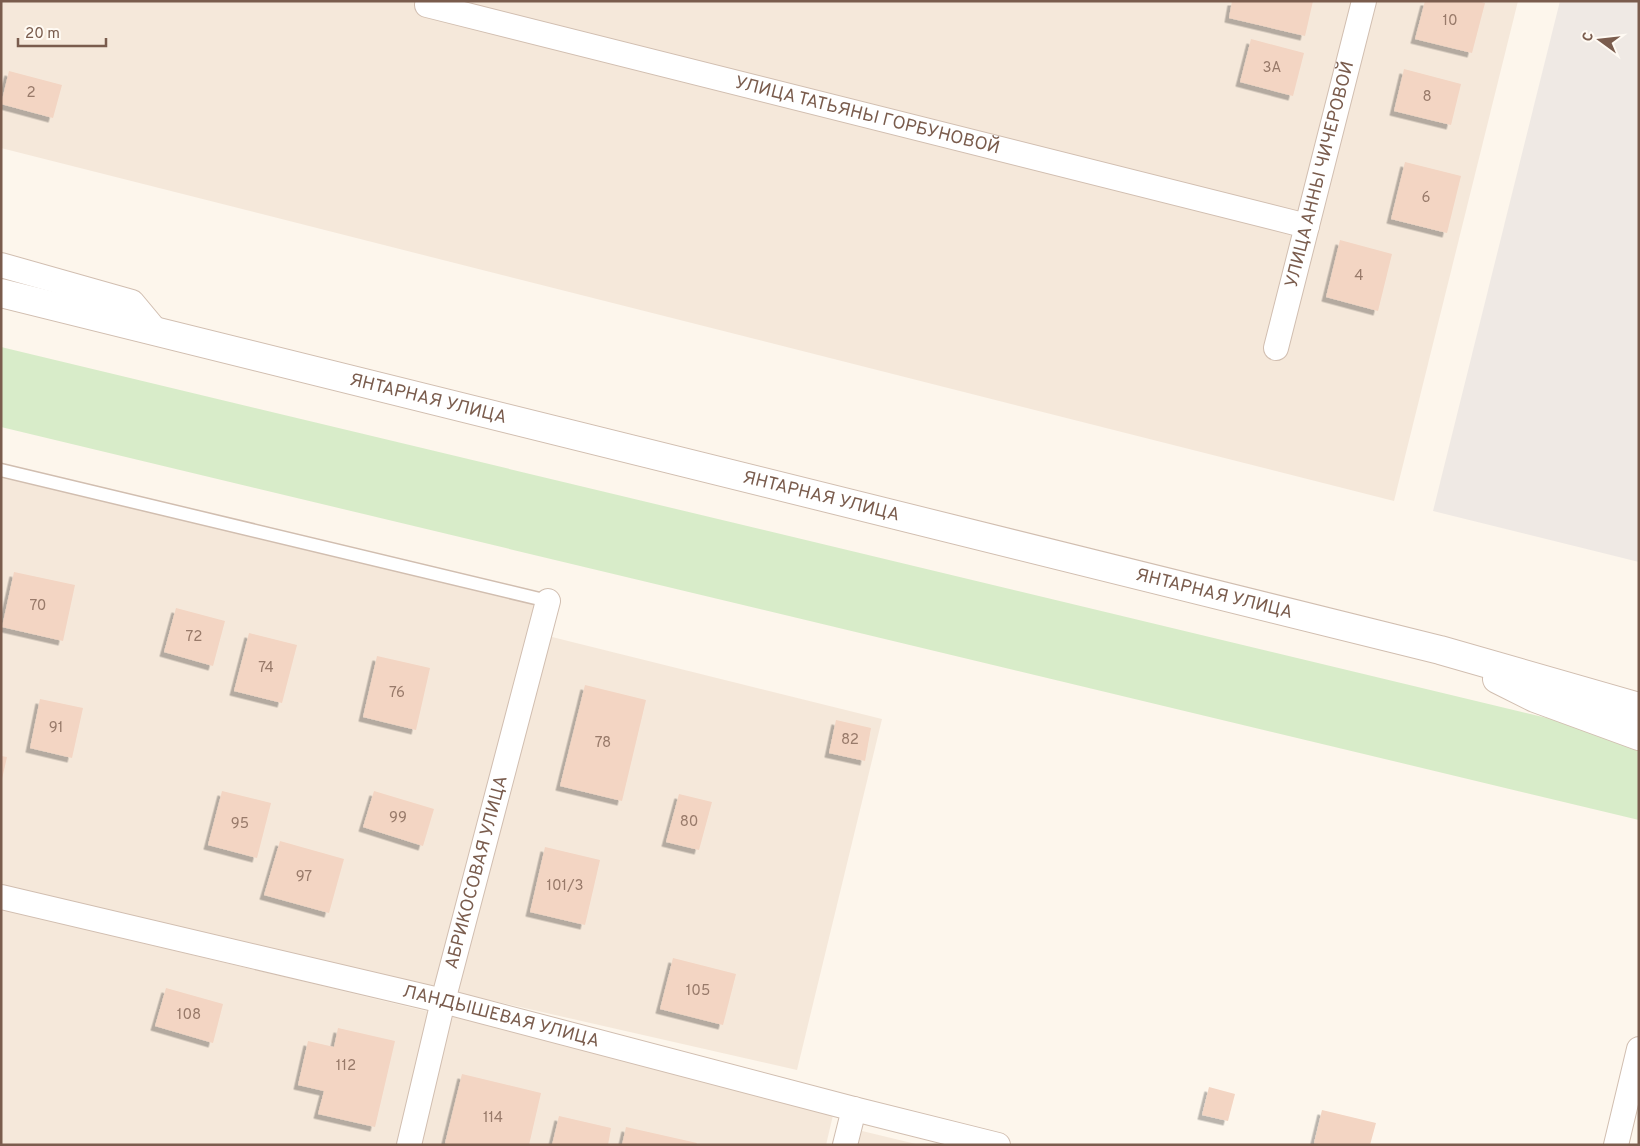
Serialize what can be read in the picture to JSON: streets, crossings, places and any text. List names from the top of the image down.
{
  "streets": {
    "street": [
      "УЛИЦА ТАТЬЯНЫ ГОРБУНОВОЙ",
      "УЛИЦА АННЫ ЧИЧЕРОВОЙ",
      "ЯНТАРНАЯ УЛИЦА",
      "АБРИКОСОВАЯ УЛИЦА",
      "ЛАНДЫШЕВАЯ УЛИЦА"
    ]
  },
  "crossings": [
    ["УЛИЦА ТАТЬЯНЫ ГОРБУНОВОЙ", "УЛИЦА АННЫ ЧИЧЕРОВОЙ"],
    ["АБРИКОСОВАЯ УЛИЦА", "ЛАНДЫШЕВАЯ УЛИЦА"]
  ],
  "house_numbers": [
    "10",
    "3А",
    "2",
    "8",
    "6",
    "4",
    "70",
    "72",
    "74",
    "76",
    "91",
    "82",
    "78",
    "99",
    "80",
    "95",
    "97",
    "101/3",
    "105",
    "108",
    "112",
    "114"
  ],
  "scale_bar": "20 m",
  "north": "left"
}
